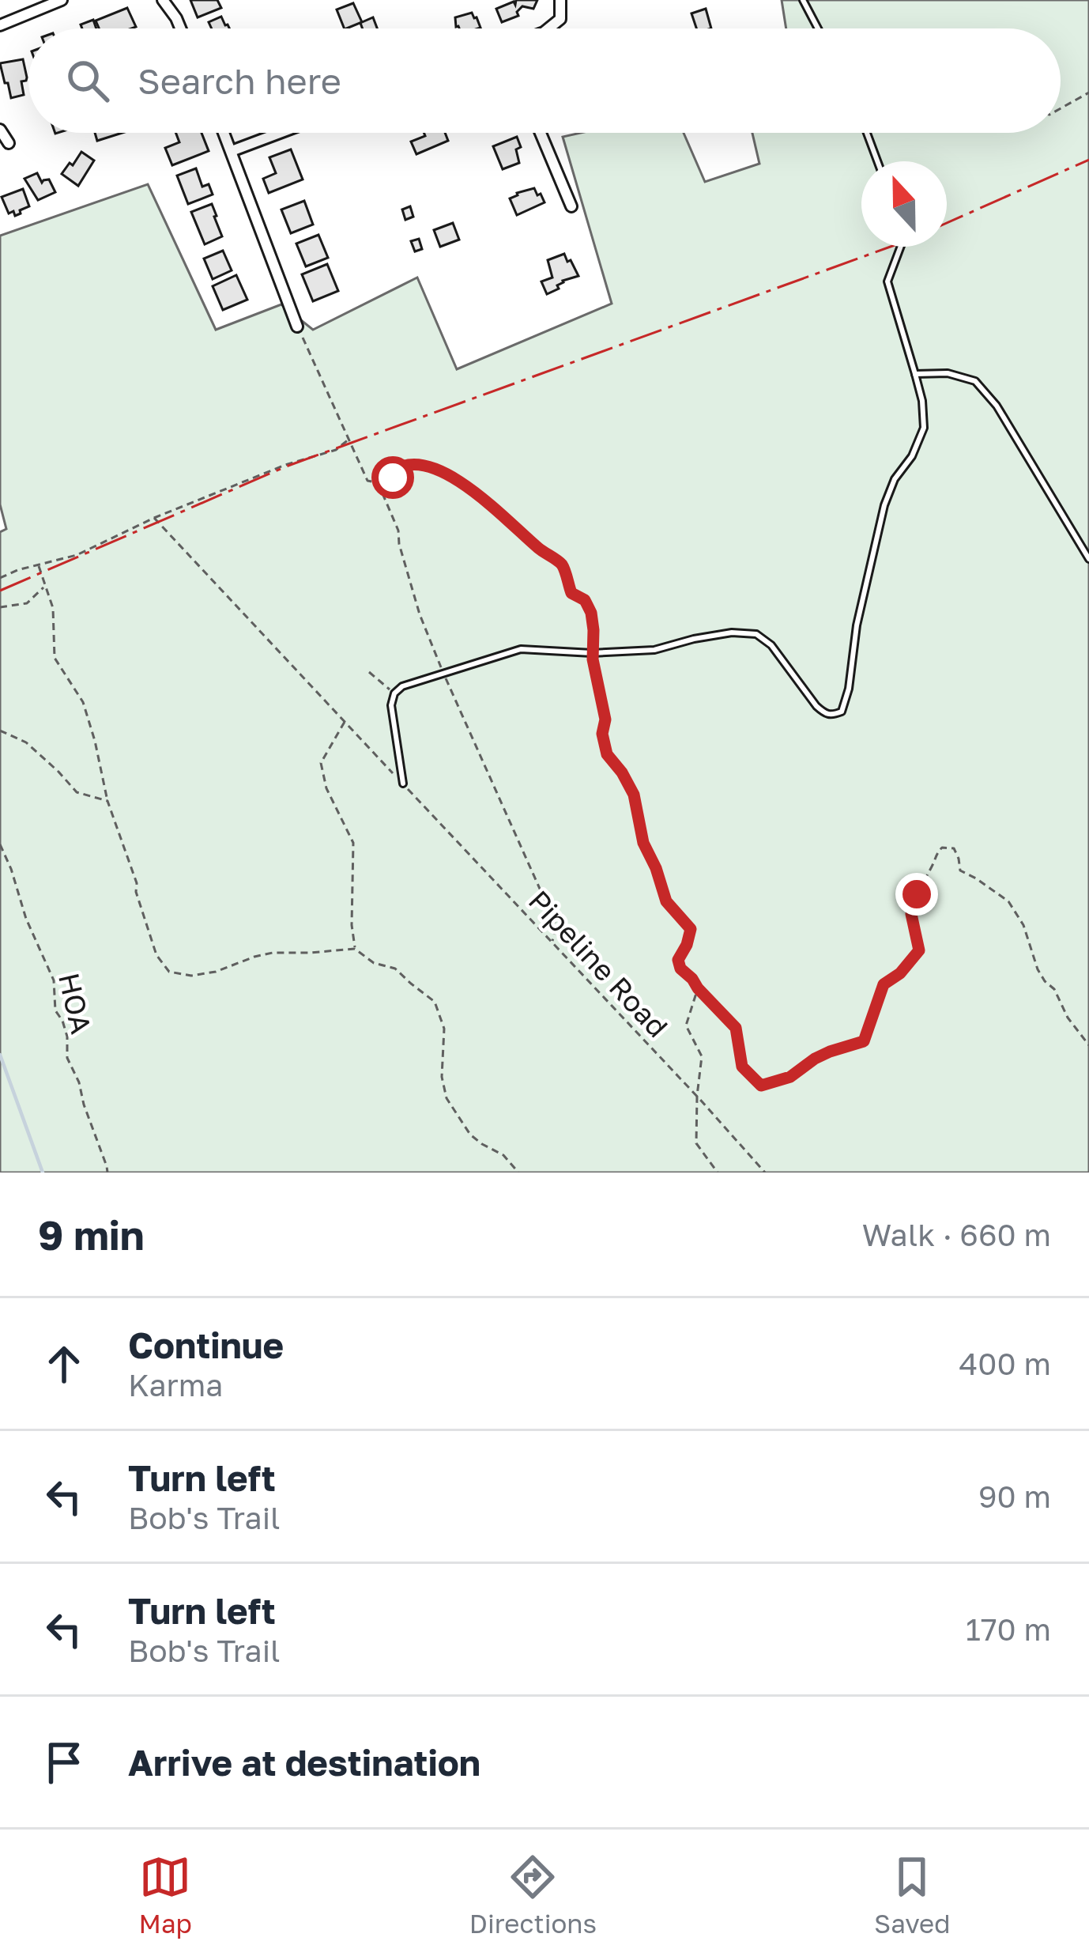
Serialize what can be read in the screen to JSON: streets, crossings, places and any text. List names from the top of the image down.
{
  "streets": {
    "path": ["Pipeline Road", "HOA"]
  },
  "north": "top",
  "page": {
    "search": "Search here",
    "heading": ["9 min", "Walk · 660 m"],
    "list": [
      ["Continue", "Karma", "400 m"],
      ["Turn left", "Bob's Trail", "90 m"],
      ["Turn left", "Bob's Trail", "170 m"],
      "Arrive at destination"
    ],
    "nav": ["Map", "Directions", "Saved"]
  }
}
